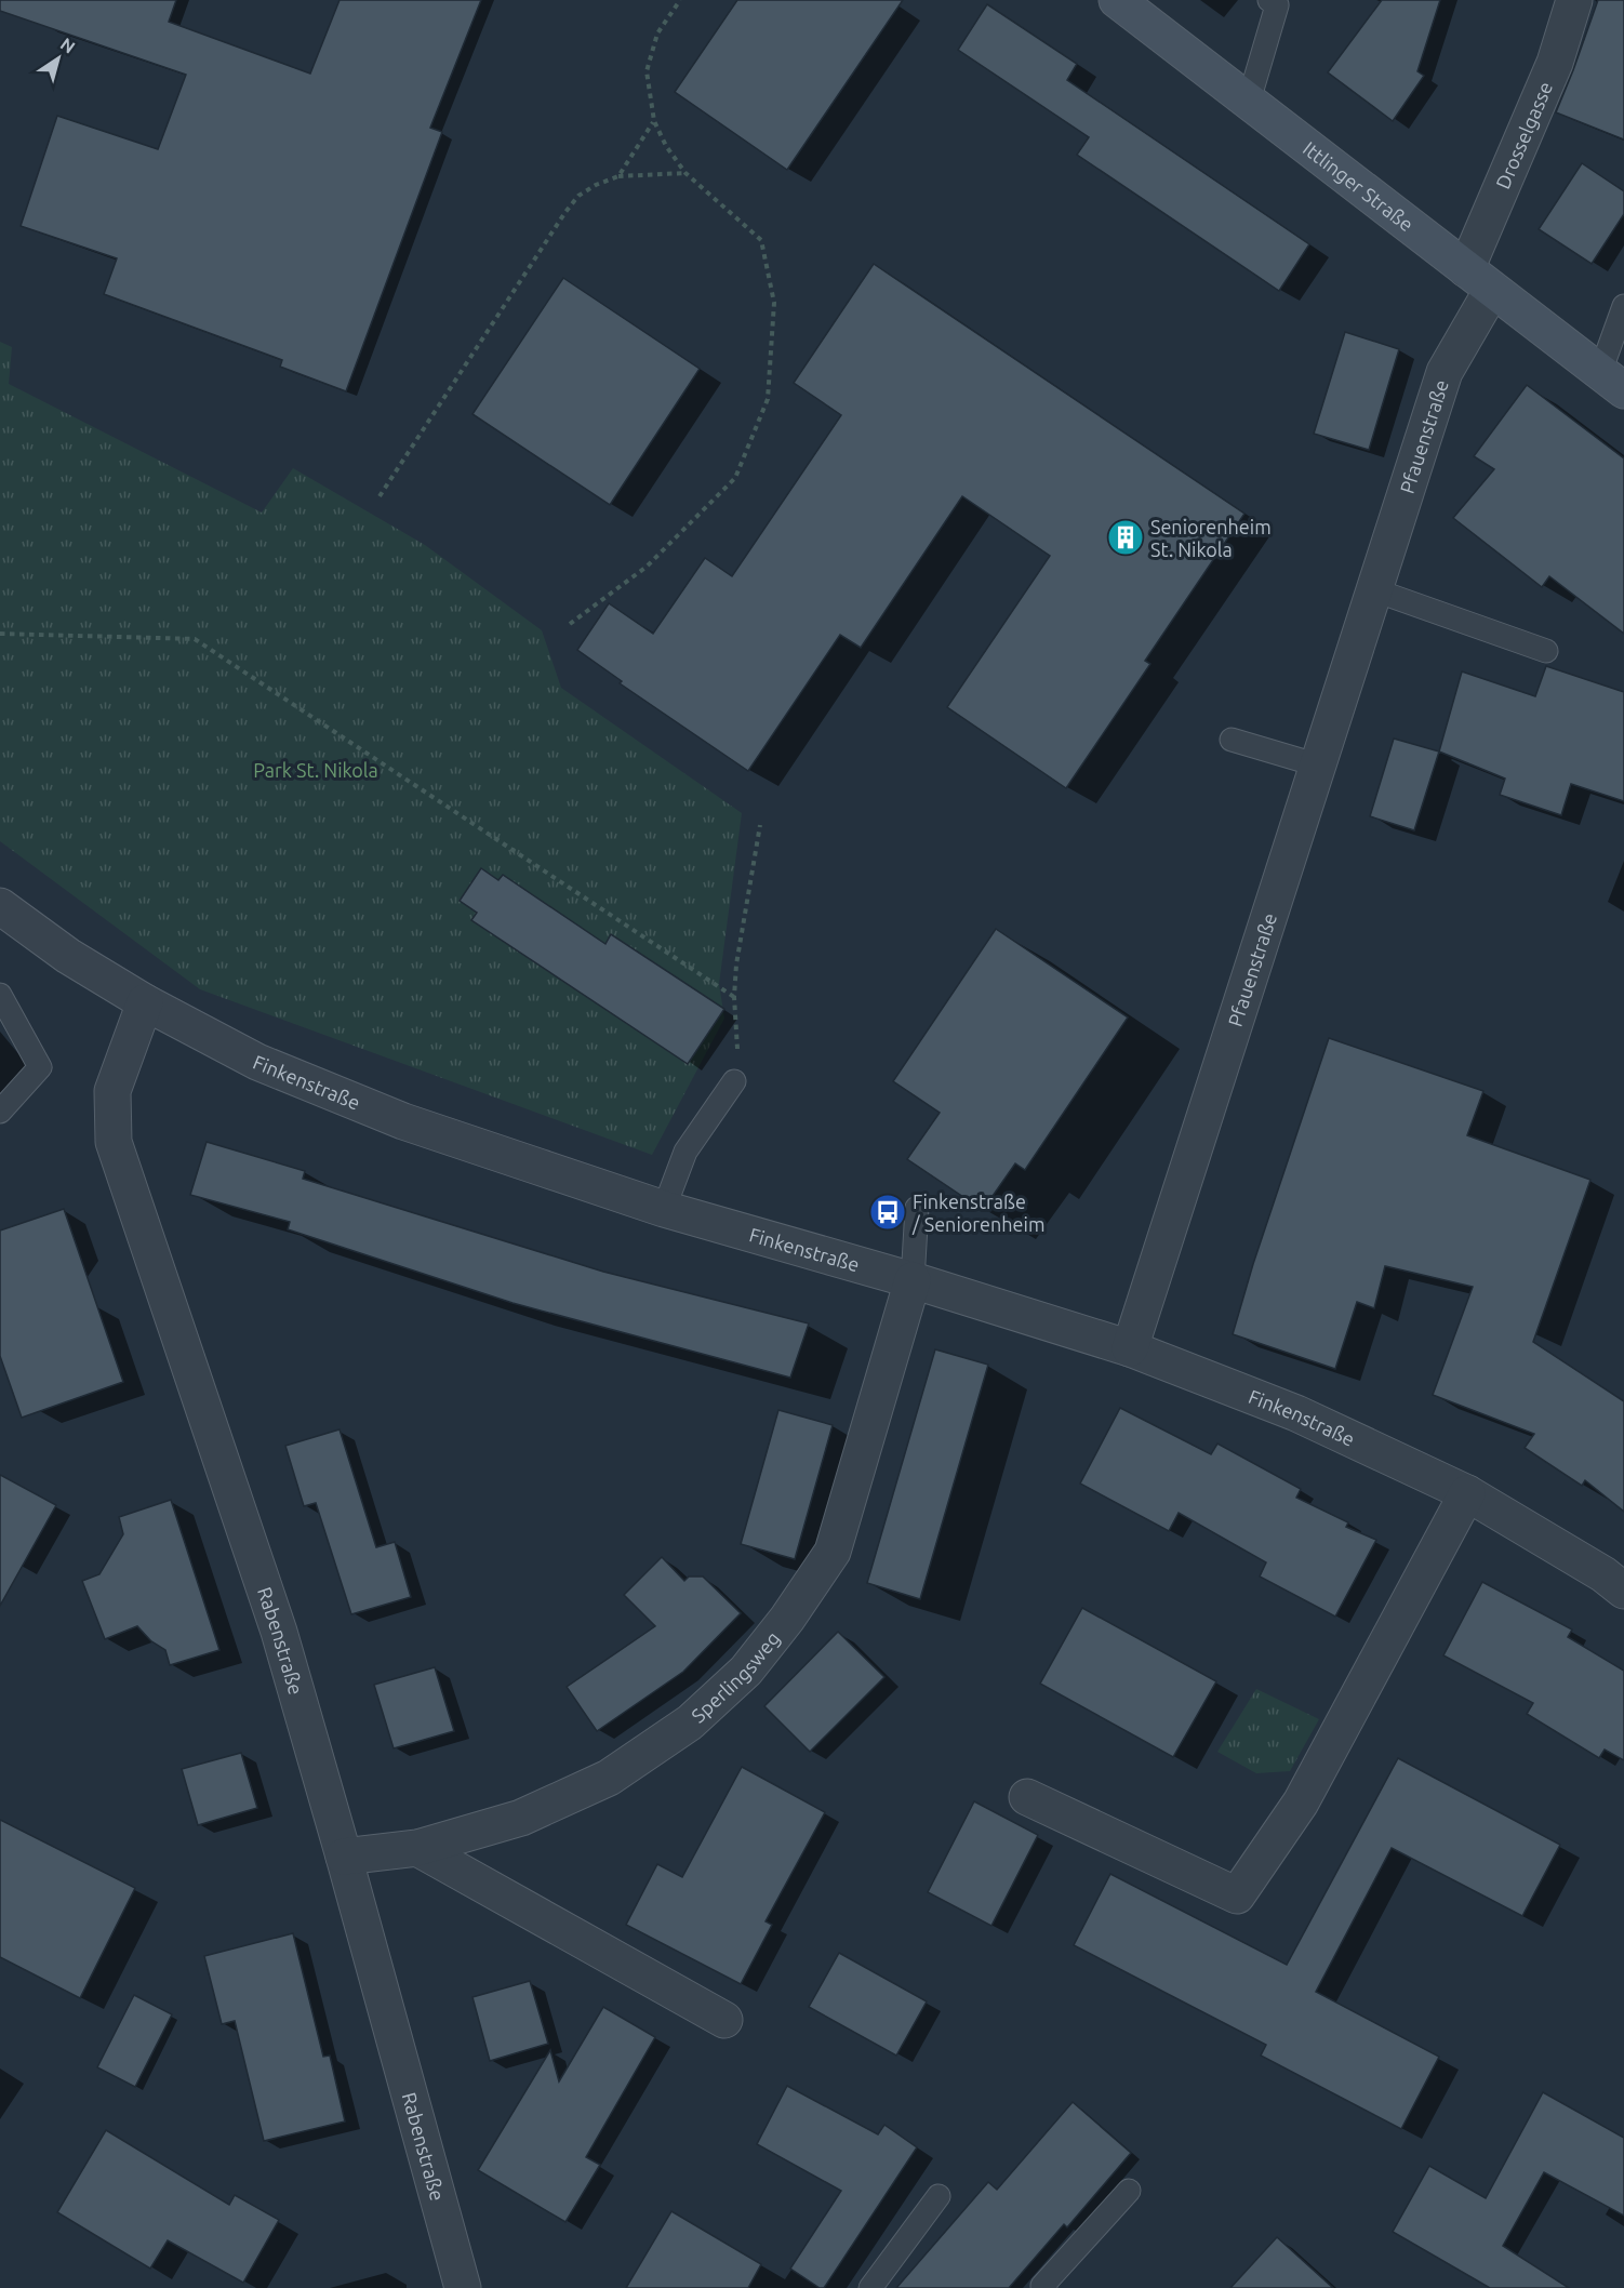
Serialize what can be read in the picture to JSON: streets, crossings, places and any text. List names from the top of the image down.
{
  "streets": {
    "street": [
      "Drosselgasse",
      "Ittlinger Straße",
      "Pfauenstraße",
      "Finkenstraße",
      "Rabenstraße",
      "Sperlingsweg"
    ]
  },
  "crossings": [
    ["Drosselgasse", "Ittlinger Straße"],
    ["Drosselgasse", "Pfauenstraße"],
    ["Ittlinger Straße", "Pfauenstraße"],
    ["Pfauenstraße", "Finkenstraße"],
    ["Finkenstraße", "Rabenstraße"],
    ["Finkenstraße", "Sperlingsweg"],
    ["Rabenstraße", "Sperlingsweg"]
  ],
  "parks": ["Park St. Nikola"],
  "places": {
    "building": ["Seniorenheim St. Nikola"],
    "bus stop": ["Finkenstraße / Seniorenheim"]
  },
  "north": "top right"
}
